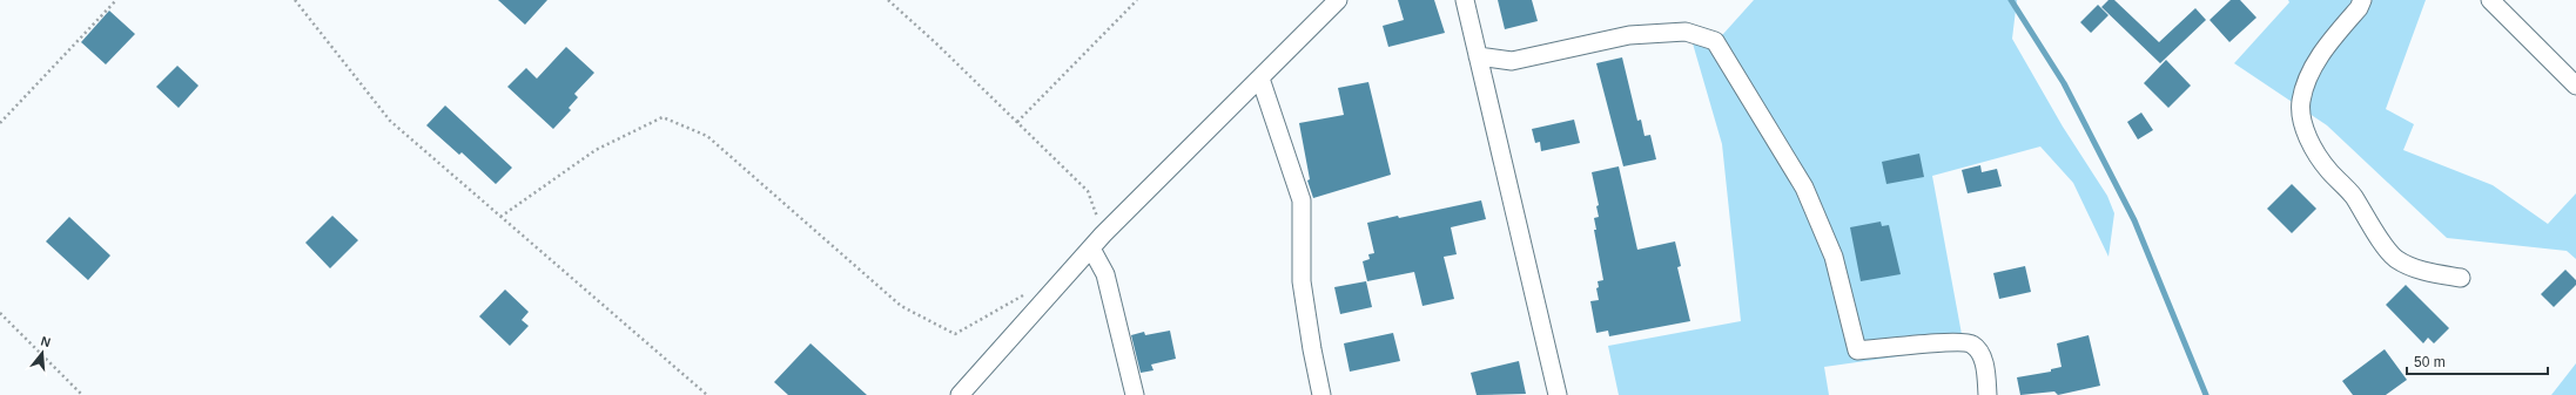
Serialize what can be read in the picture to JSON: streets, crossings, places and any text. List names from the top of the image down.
{
  "scale_bar": "50 m",
  "north": "top"
}
